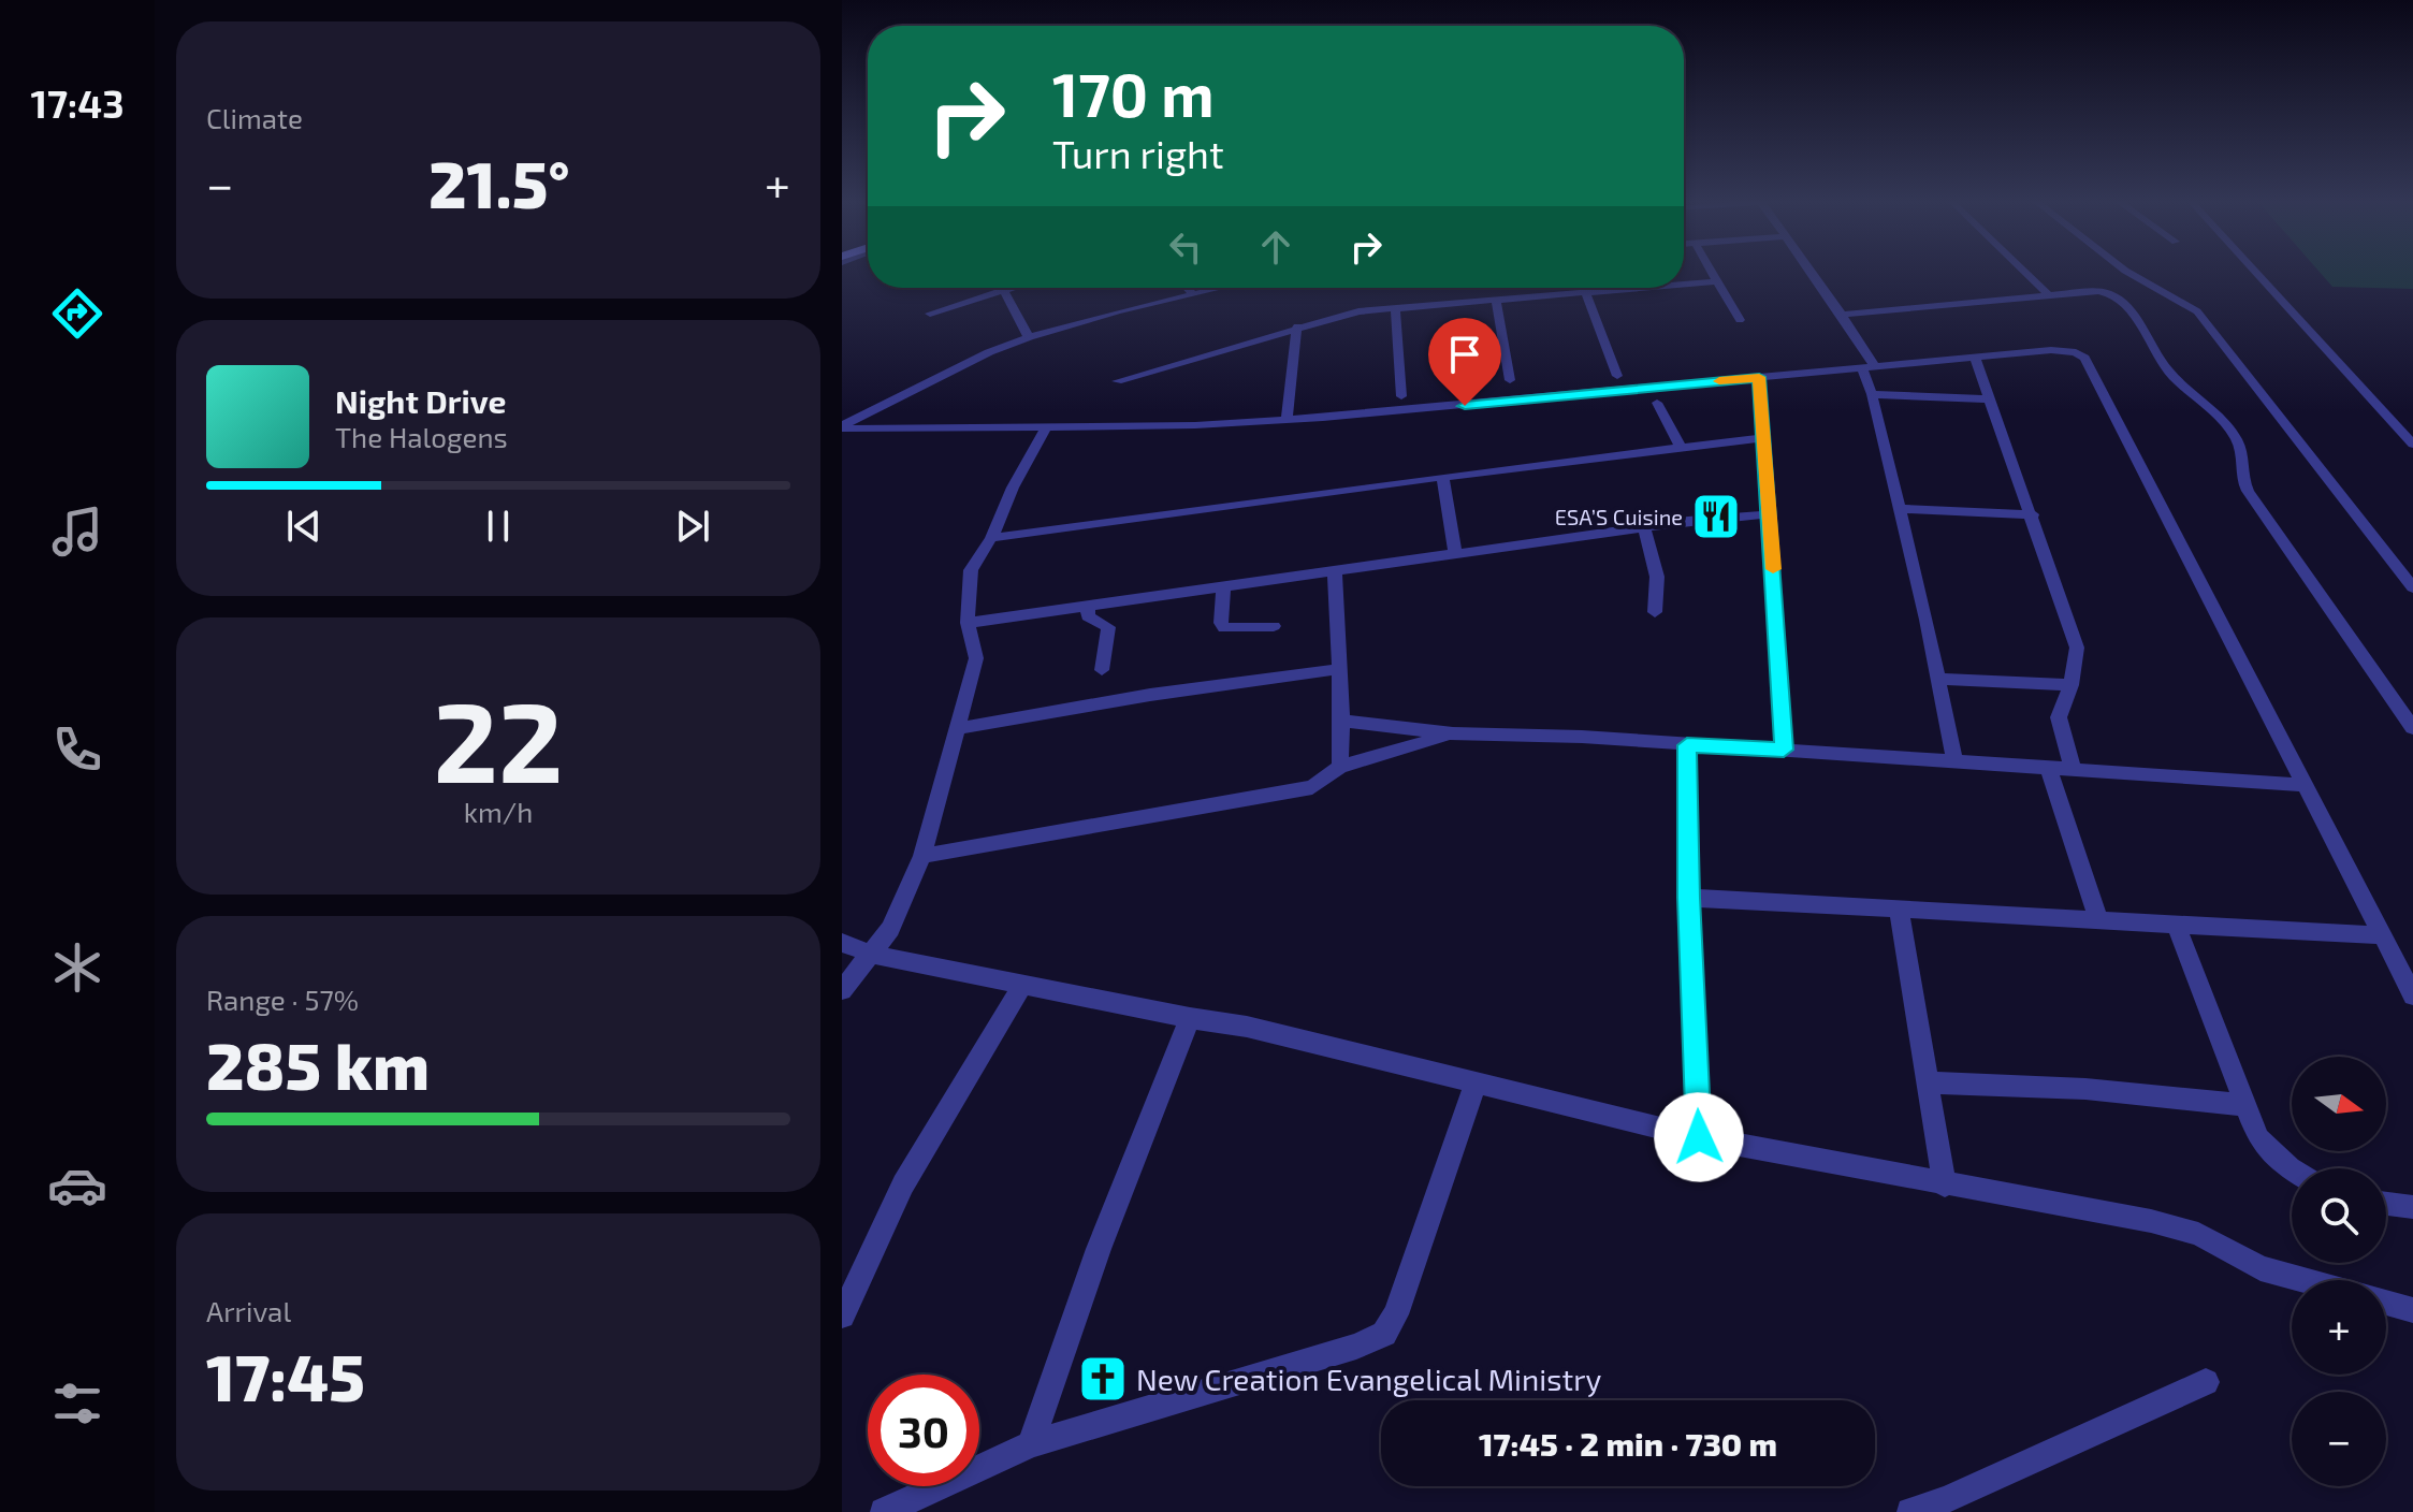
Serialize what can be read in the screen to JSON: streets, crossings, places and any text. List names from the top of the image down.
{
  "places": {
    "restaurant": ["ESA’S Cuisine"],
    "church": ["New Creation Evangelical Ministry"]
  },
  "north": "right",
  "page": {
    "tabs": "17:43",
    "tile": [
      "Climate",
      ["22", "km/h"],
      ["Range · 57%", "285 km"],
      ["Arrival", "17:45"]
    ],
    "turn": ["170 m", "Turn right"],
    "heat": ["−", "21.5°", "+"],
    "song": ["Night Drive", "The Halogens"],
    "map_buttons": ["+", "−"],
    "limit": "30",
    "trip": "17:45 · 2 min · 730 m"
  }
}
